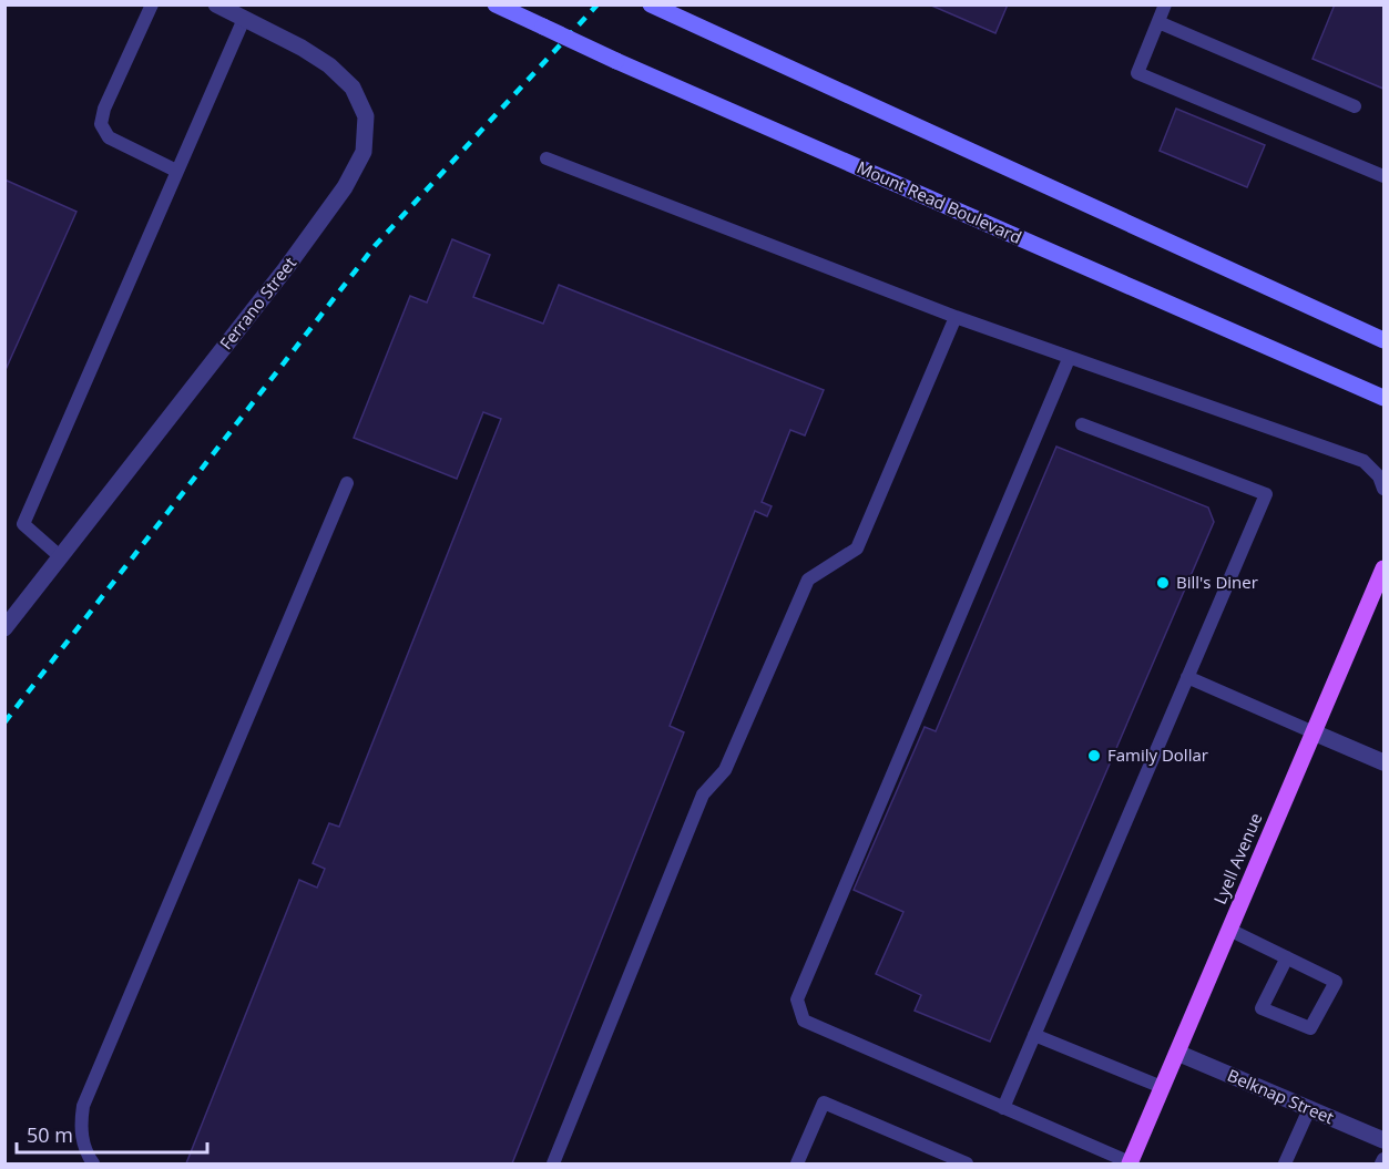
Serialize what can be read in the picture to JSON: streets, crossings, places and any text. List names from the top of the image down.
{
  "streets": {
    "main road": ["Mount Read Boulevard", "Lyell Avenue"],
    "street": ["Ferrano Street", "Belknap Street"]
  },
  "crossings": [
    ["Lyell Avenue", "Belknap Street"]
  ],
  "places": ["Bill's Diner", "Family Dollar"],
  "scale_bar": "50 m"
}
